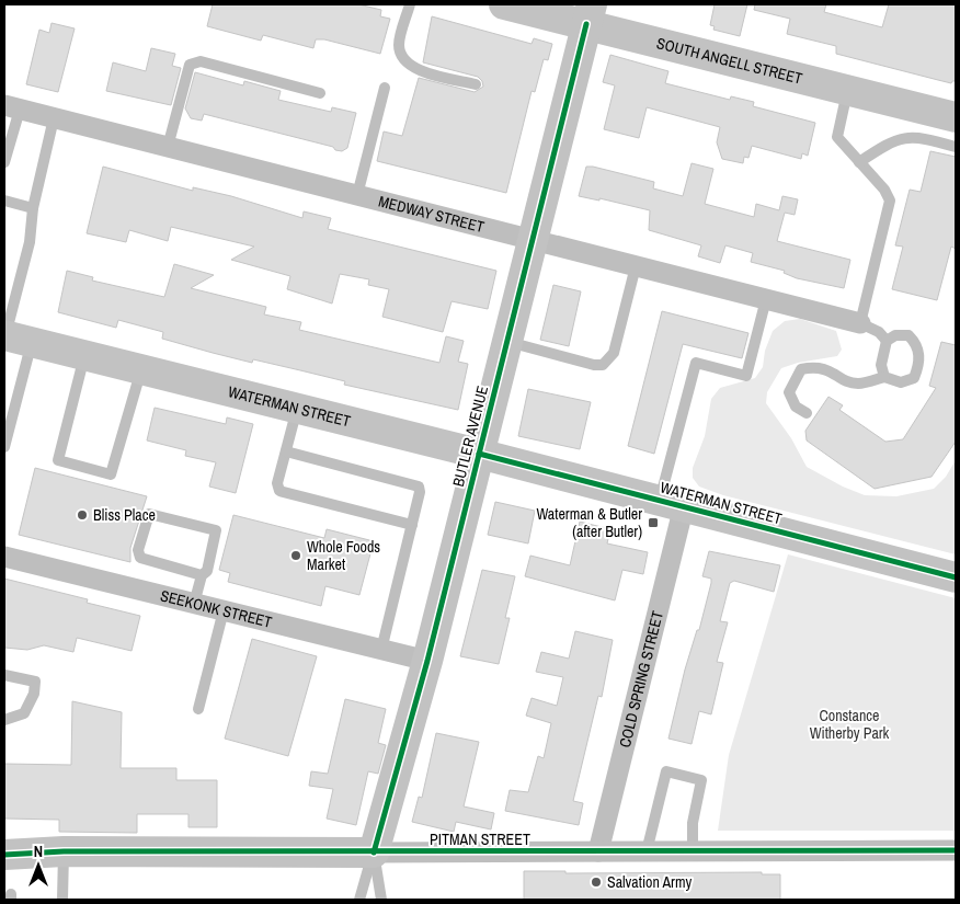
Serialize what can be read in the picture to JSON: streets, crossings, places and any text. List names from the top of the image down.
{
  "streets": {
    "main road": [
      "SOUTH ANGELL STREET",
      "WATERMAN STREET",
      "BUTLER AVENUE",
      "PITMAN STREET"
    ],
    "street": ["MEDWAY STREET", "SEEKONK STREET", "COLD SPRING STREET"]
  },
  "crossings": [
    ["SOUTH ANGELL STREET", "BUTLER AVENUE"],
    ["MEDWAY STREET", "BUTLER AVENUE"],
    ["WATERMAN STREET", "BUTLER AVENUE"],
    ["WATERMAN STREET", "COLD SPRING STREET"],
    ["BUTLER AVENUE", "SEEKONK STREET"],
    ["BUTLER AVENUE", "PITMAN STREET"],
    ["COLD SPRING STREET", "PITMAN STREET"]
  ],
  "parks": ["Constance Witherby Park"],
  "places": {
    "other": ["Bliss Place", "Whole Foods Market", "Salvation Army"],
    "transit": ["Waterman & Butler (after Butler)"]
  },
  "north": "top"
}
